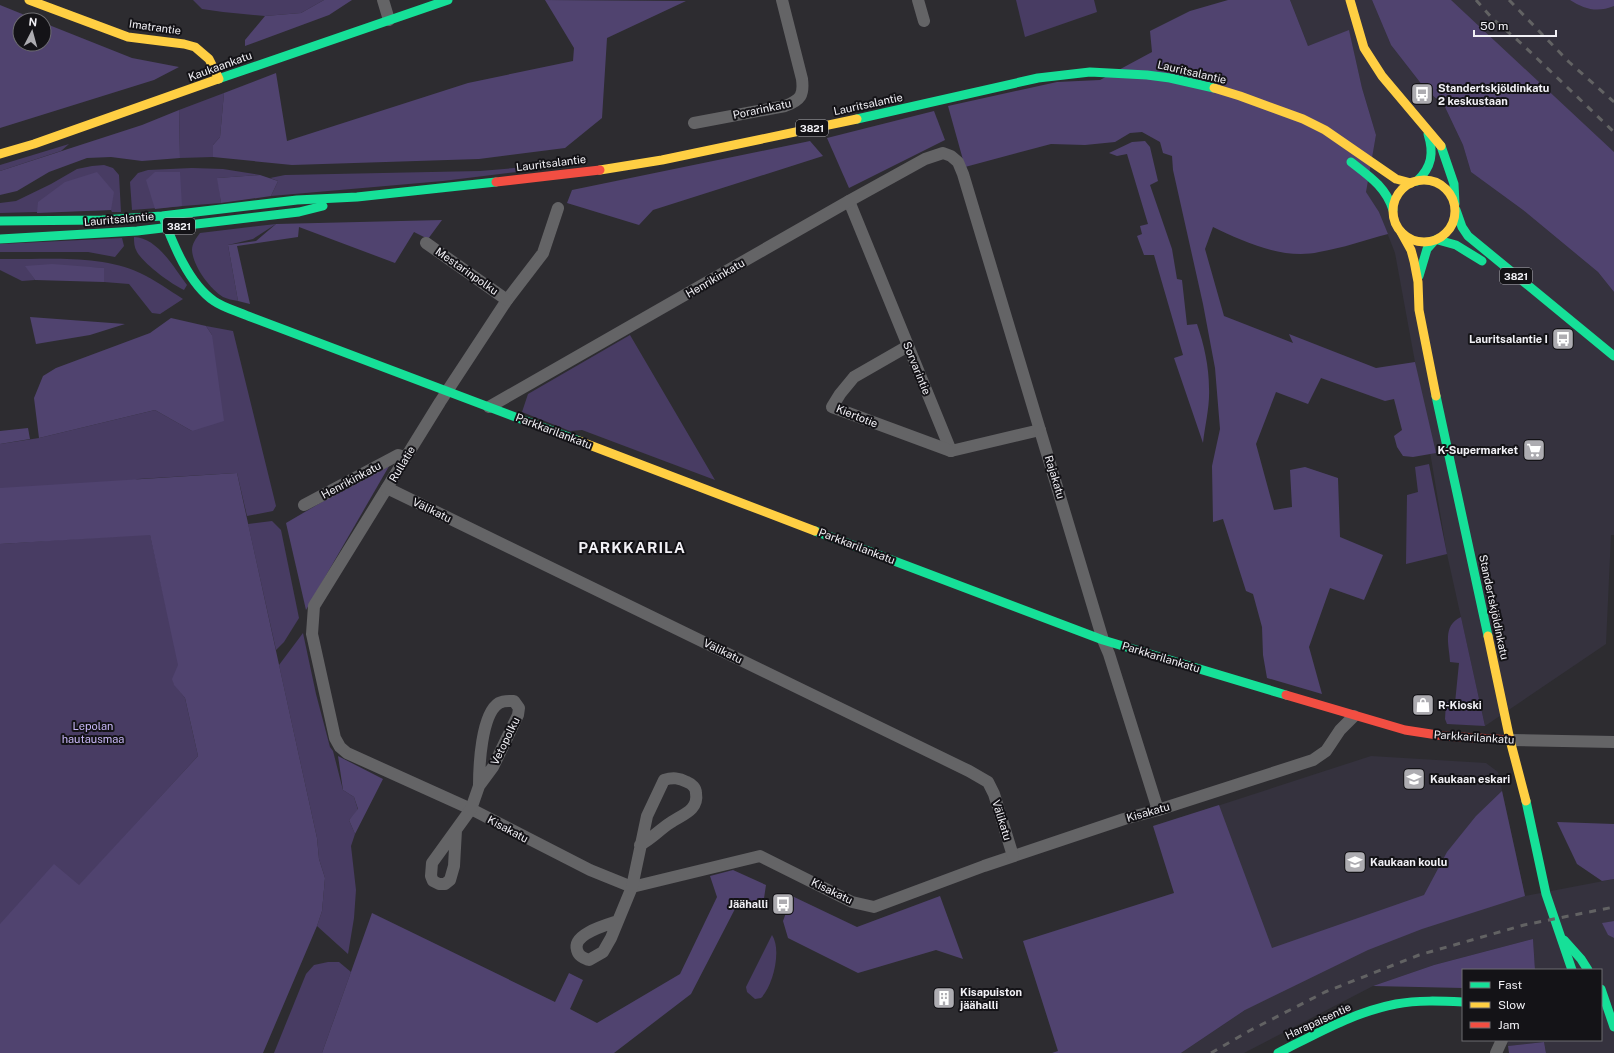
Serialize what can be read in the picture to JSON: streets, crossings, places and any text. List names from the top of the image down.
{
  "streets": {
    "street": [
      "Imatrantie",
      "Kaukaankatu",
      "Lauritsalantie",
      "Porarinkatu",
      "3821",
      "Mestarinpolku",
      "Henrikinkatu",
      "Sorvarintie",
      "Kiertotie",
      "Parkkarilankatu",
      "Rullatie",
      "Rajakatu",
      "Välikatu",
      "Standertskjöldinkatu",
      "Vetopolku",
      "Kisakatu",
      "Harapaisentie"
    ]
  },
  "crossings": [
    ["Imatrantie", "Kaukaankatu"],
    ["Lauritsalantie", "3821"],
    ["Lauritsalantie", "Parkkarilankatu"],
    ["Lauritsalantie", "Standertskjöldinkatu"],
    ["3821", "Standertskjöldinkatu"],
    ["Mestarinpolku", "Rullatie"],
    ["Henrikinkatu", "Sorvarintie"],
    ["Henrikinkatu", "Parkkarilankatu"],
    ["Henrikinkatu", "Rullatie"],
    ["Henrikinkatu", "Rajakatu"],
    ["Sorvarintie", "Kiertotie"],
    ["Parkkarilankatu", "Rullatie"],
    ["Parkkarilankatu", "Rajakatu"],
    ["Parkkarilankatu", "Standertskjöldinkatu"],
    ["Parkkarilankatu", "Kisakatu"],
    ["Rullatie", "Välikatu"],
    ["Rullatie", "Kisakatu"],
    ["Rajakatu", "Kisakatu"],
    ["Välikatu", "Kisakatu"],
    ["Vetopolku", "Kisakatu"]
  ],
  "districts": ["PARKKARILA"],
  "parks": ["Lepolan hautausmaa"],
  "places": {
    "bus stop": ["Standertskjöldinkatu 2 keskustaan", "Lauritsalantie I", "Jäähalli"],
    "supermarket": ["K-Supermarket"],
    "shop": ["R-Kioski"],
    "school or university": ["Kaukaan eskari", "Kaukaan koulu"],
    "building": ["Kisapuiston jäähalli"]
  },
  "legend": ["Fast", "Slow", "Jam"],
  "scale_bar": "50 m",
  "north": "top"
}
